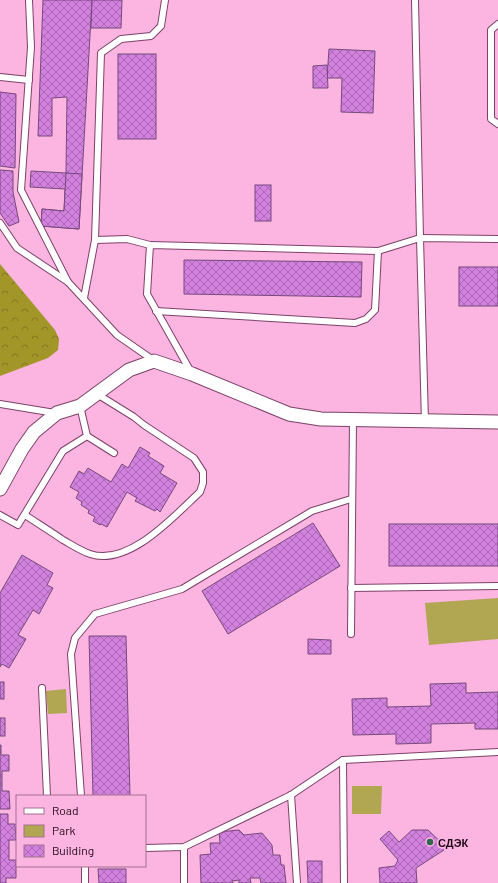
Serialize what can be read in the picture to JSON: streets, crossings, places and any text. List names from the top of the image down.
{
  "places": ["СДЭК"],
  "legend": ["Road", "Park", "Building"]
}
